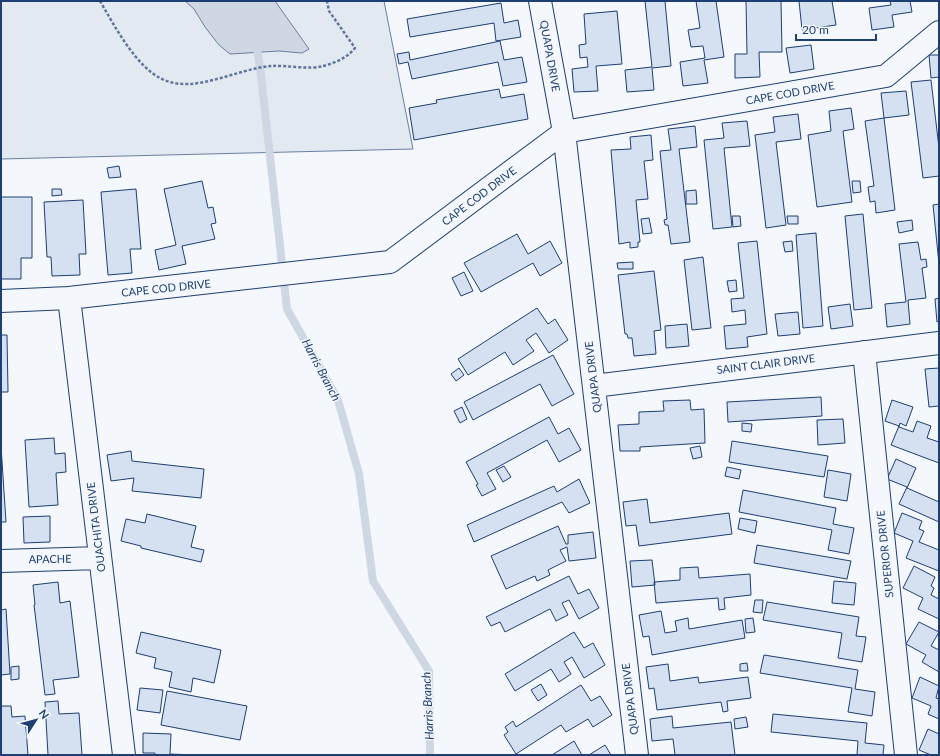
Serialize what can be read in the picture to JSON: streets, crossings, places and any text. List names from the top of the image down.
{
  "streets": {
    "street": [
      "QUAPA DRIVE",
      "CAPE COD DRIVE",
      "SAINT CLAIR DRIVE",
      "OUACHITA DRIVE",
      "SUPERIOR DRIVE",
      "APACHE"
    ]
  },
  "crossings": [
    ["QUAPA DRIVE", "CAPE COD DRIVE"],
    ["QUAPA DRIVE", "SAINT CLAIR DRIVE"],
    ["CAPE COD DRIVE", "OUACHITA DRIVE"],
    ["SAINT CLAIR DRIVE", "SUPERIOR DRIVE"],
    ["OUACHITA DRIVE", "APACHE"]
  ],
  "water": ["Harris Branch"],
  "scale_bar": "20 m",
  "north": "top right"
}
